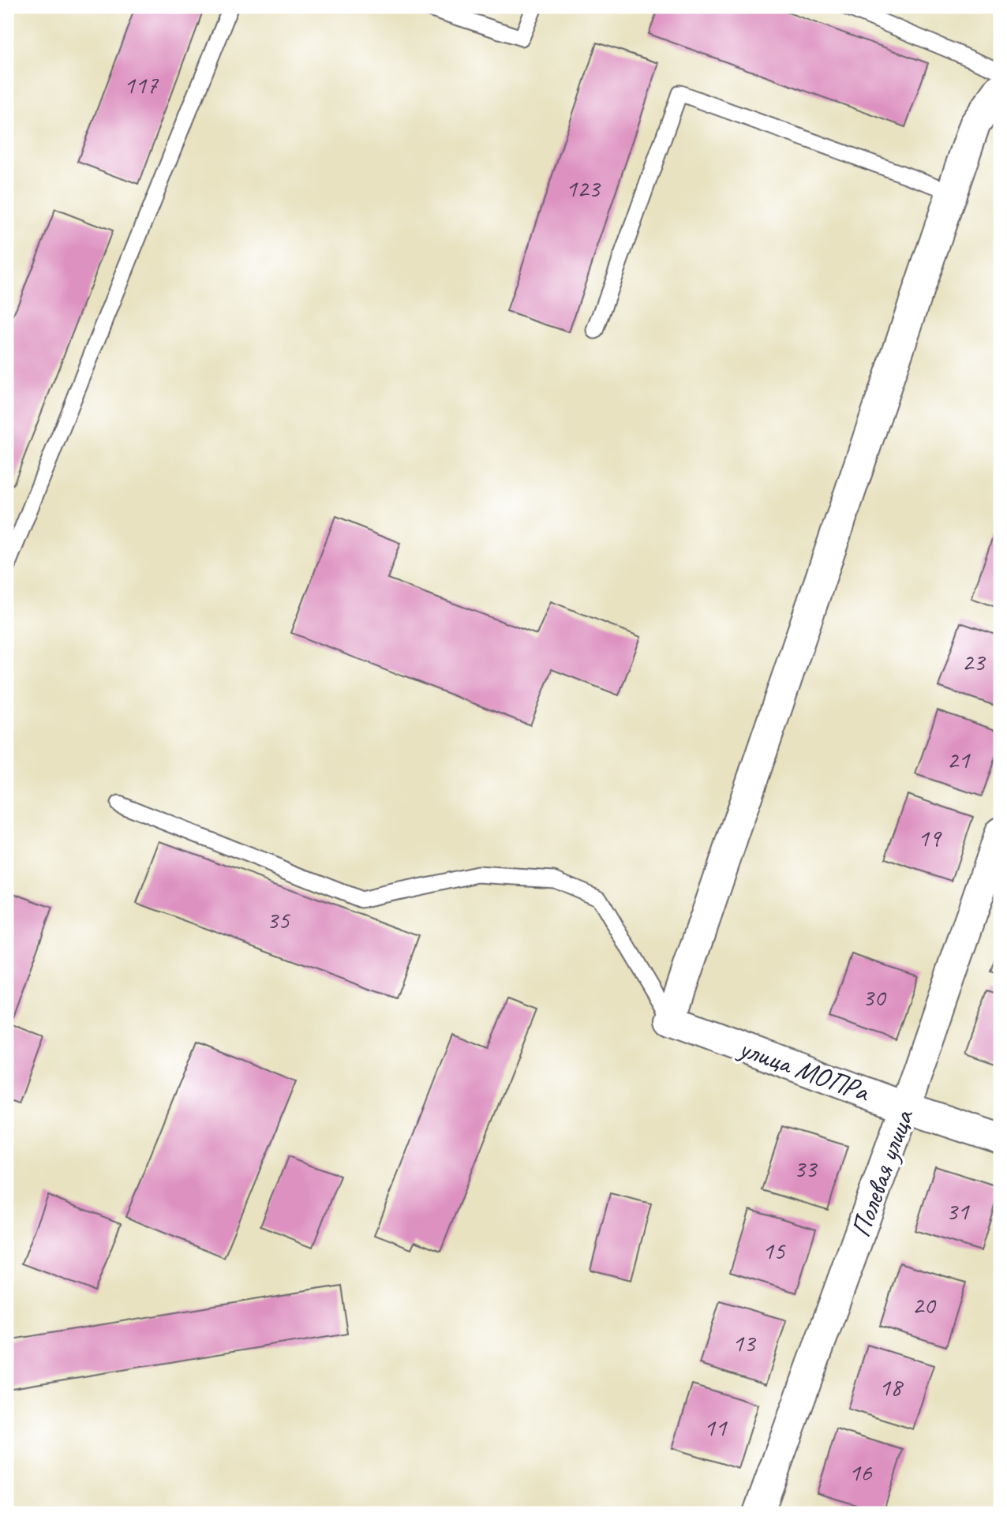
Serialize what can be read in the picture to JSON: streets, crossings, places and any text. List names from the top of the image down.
{
  "streets": {
    "street": ["улица МОПРа", "Полевая улица"]
  },
  "crossings": [
    ["улица МОПРа", "Полевая улица"]
  ],
  "house_numbers": [
    "117",
    "123",
    "23",
    "21",
    "19",
    "35",
    "30",
    "33",
    "31",
    "15",
    "20",
    "13",
    "18",
    "11",
    "16"
  ]
}
